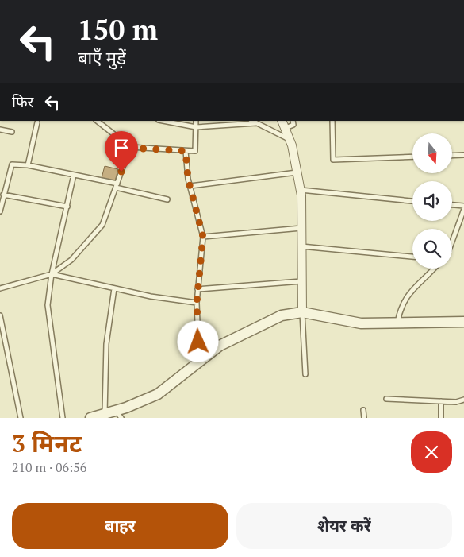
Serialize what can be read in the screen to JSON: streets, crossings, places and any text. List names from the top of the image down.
{
  "north": "bottom",
  "page": {
    "turn": ["150 m", "बाएँ मुड़ें"],
    "then": "फिर",
    "heading": ["3 मिनट", "210 m · 06:56"],
    "buttons": ["बाहर", "शेयर करें"]
  }
}
